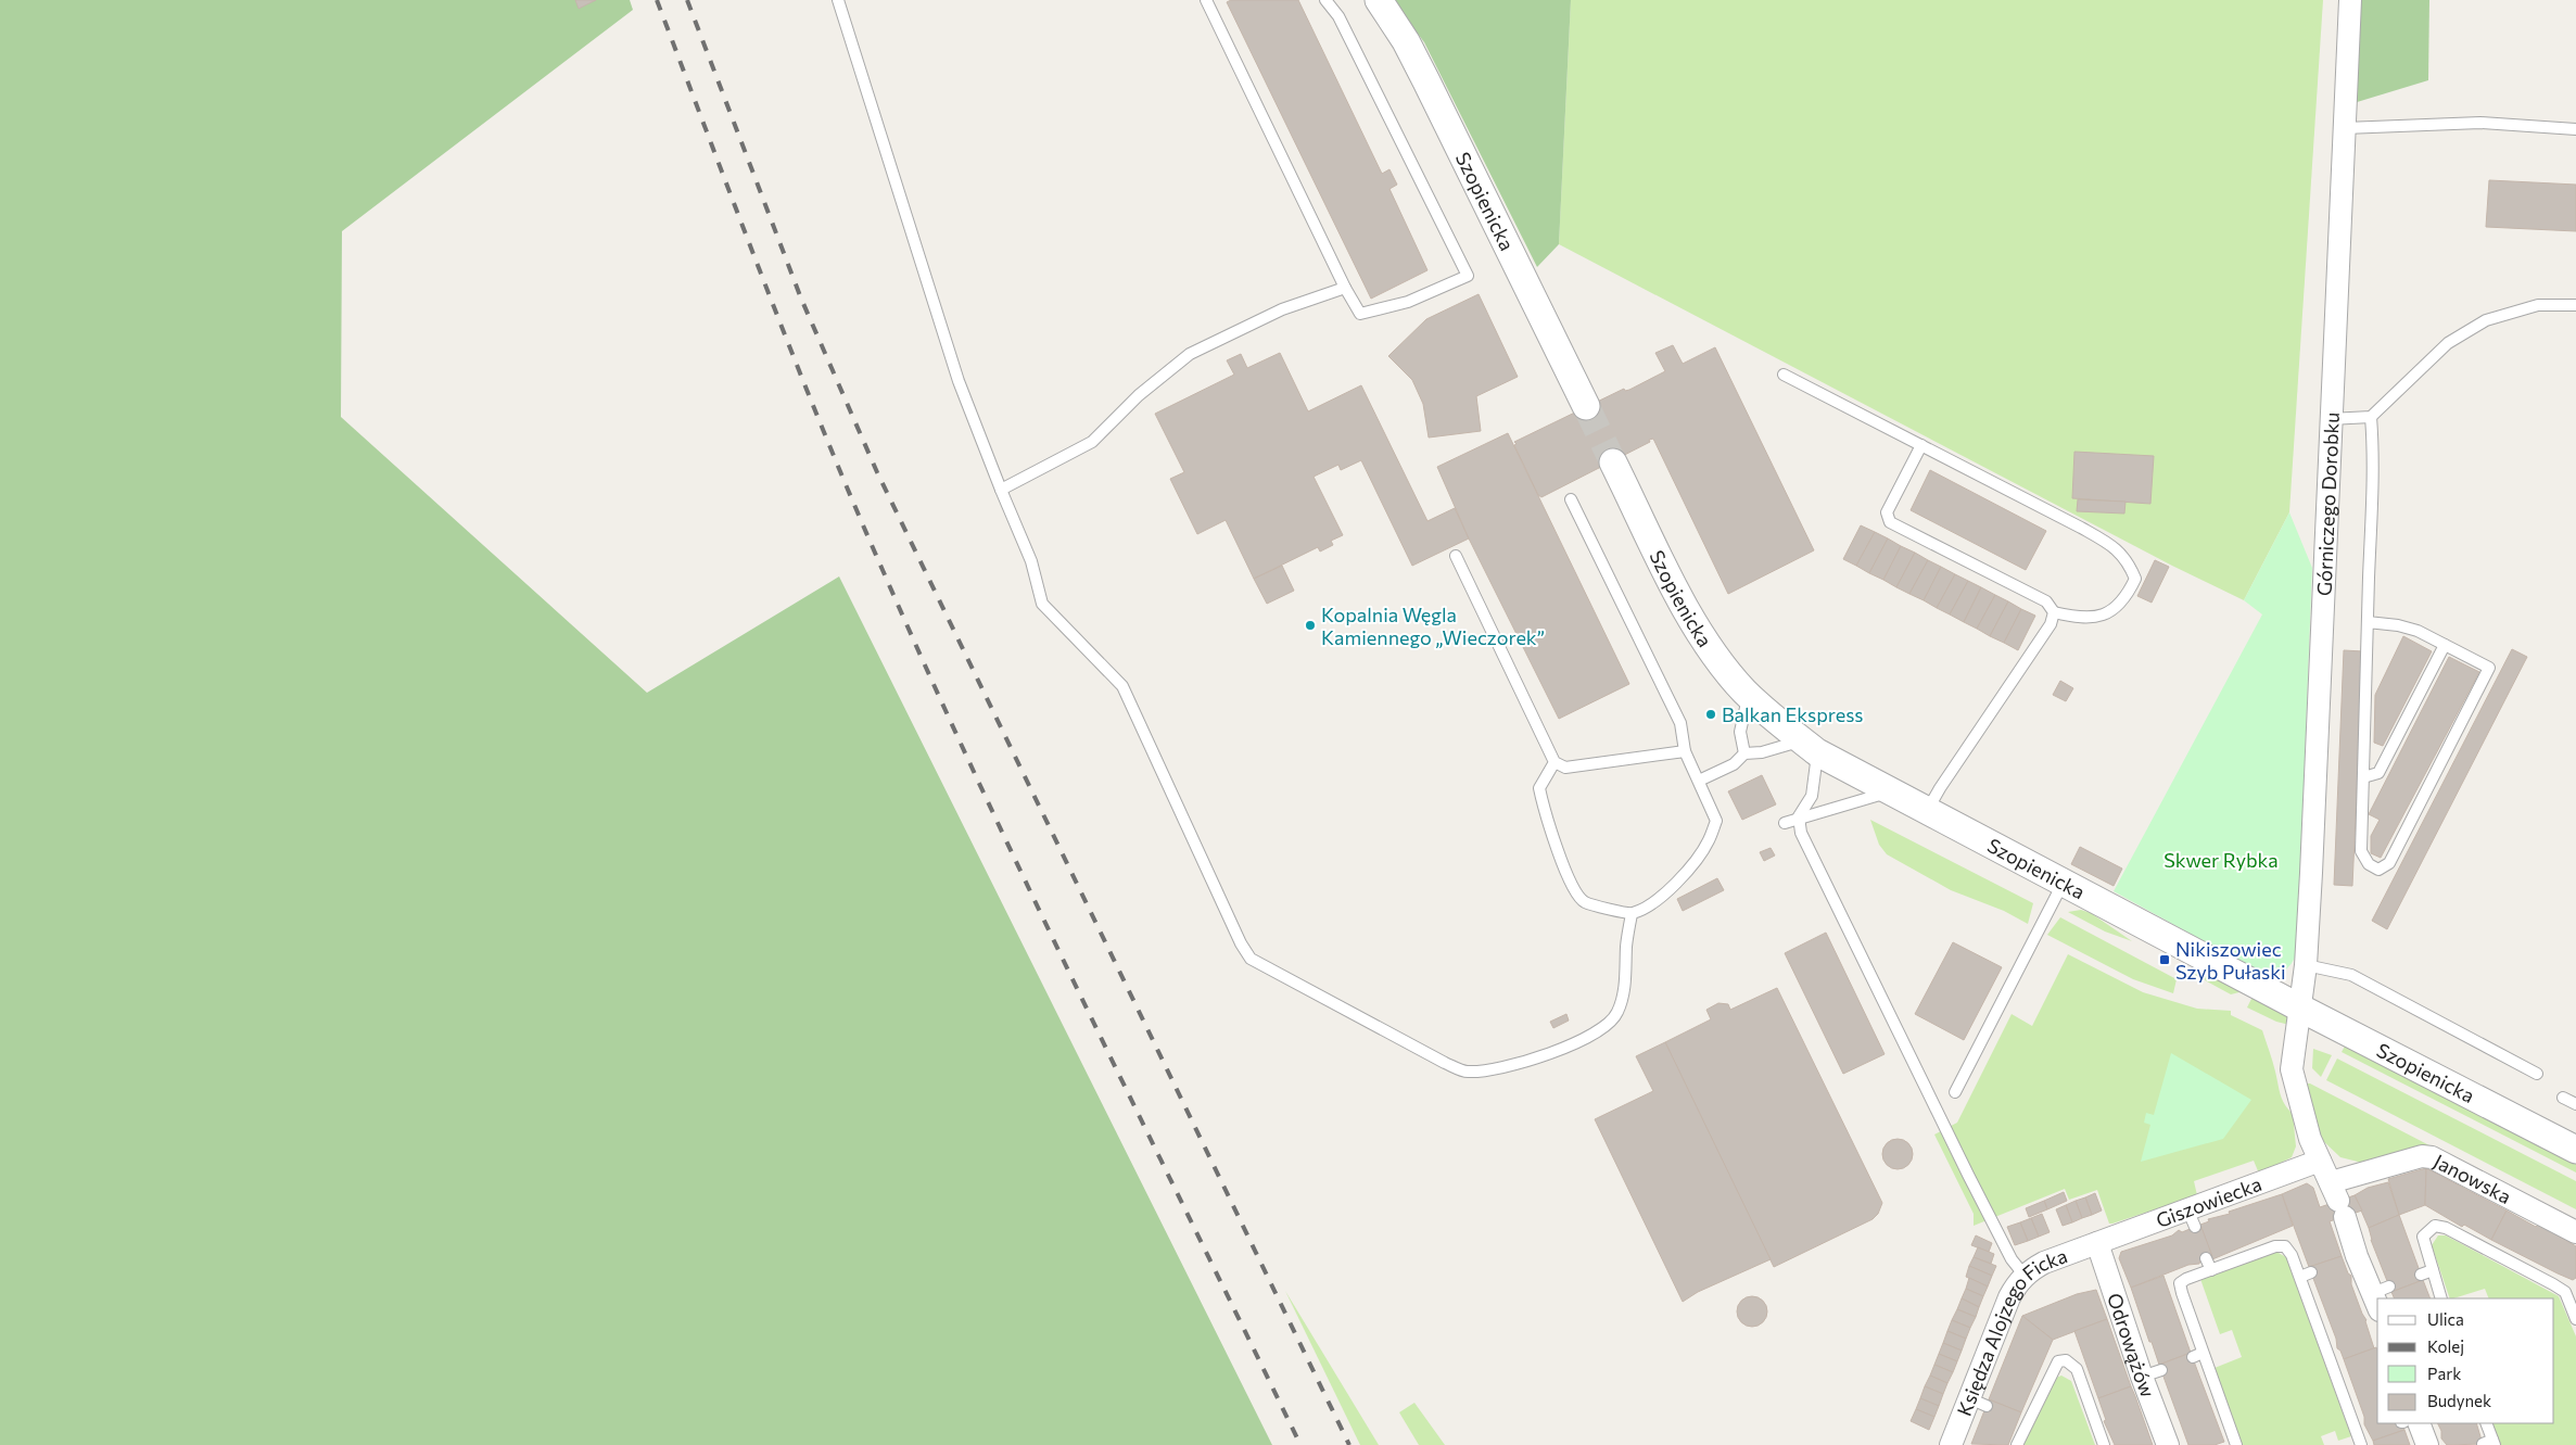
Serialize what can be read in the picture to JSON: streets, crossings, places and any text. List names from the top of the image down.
{
  "streets": {
    "street": [
      "Szopienicka",
      "Górniczego Dorobku",
      "Janowska",
      "Giszowiecka",
      "Księdza Alojzego Ficka",
      "Odrowążów"
    ]
  },
  "crossings": [
    ["Szopienicka", "Górniczego Dorobku"],
    ["Górniczego Dorobku", "Janowska"],
    ["Górniczego Dorobku", "Giszowiecka"],
    ["Giszowiecka", "Księdza Alojzego Ficka"],
    ["Giszowiecka", "Odrowążów"],
    ["Księdza Alojzego Ficka", "Odrowążów"]
  ],
  "parks": ["Skwer Rybka"],
  "places": {
    "other": ["Kopalnia Węgla Kamiennego „Wieczorek”", "Balkan Ekspress"],
    "transit": ["Nikiszowiec Szyb Pułaski"]
  },
  "legend": [
    "Ulica",
    "Kolej",
    "Park",
    "Budynek"
  ]
}
